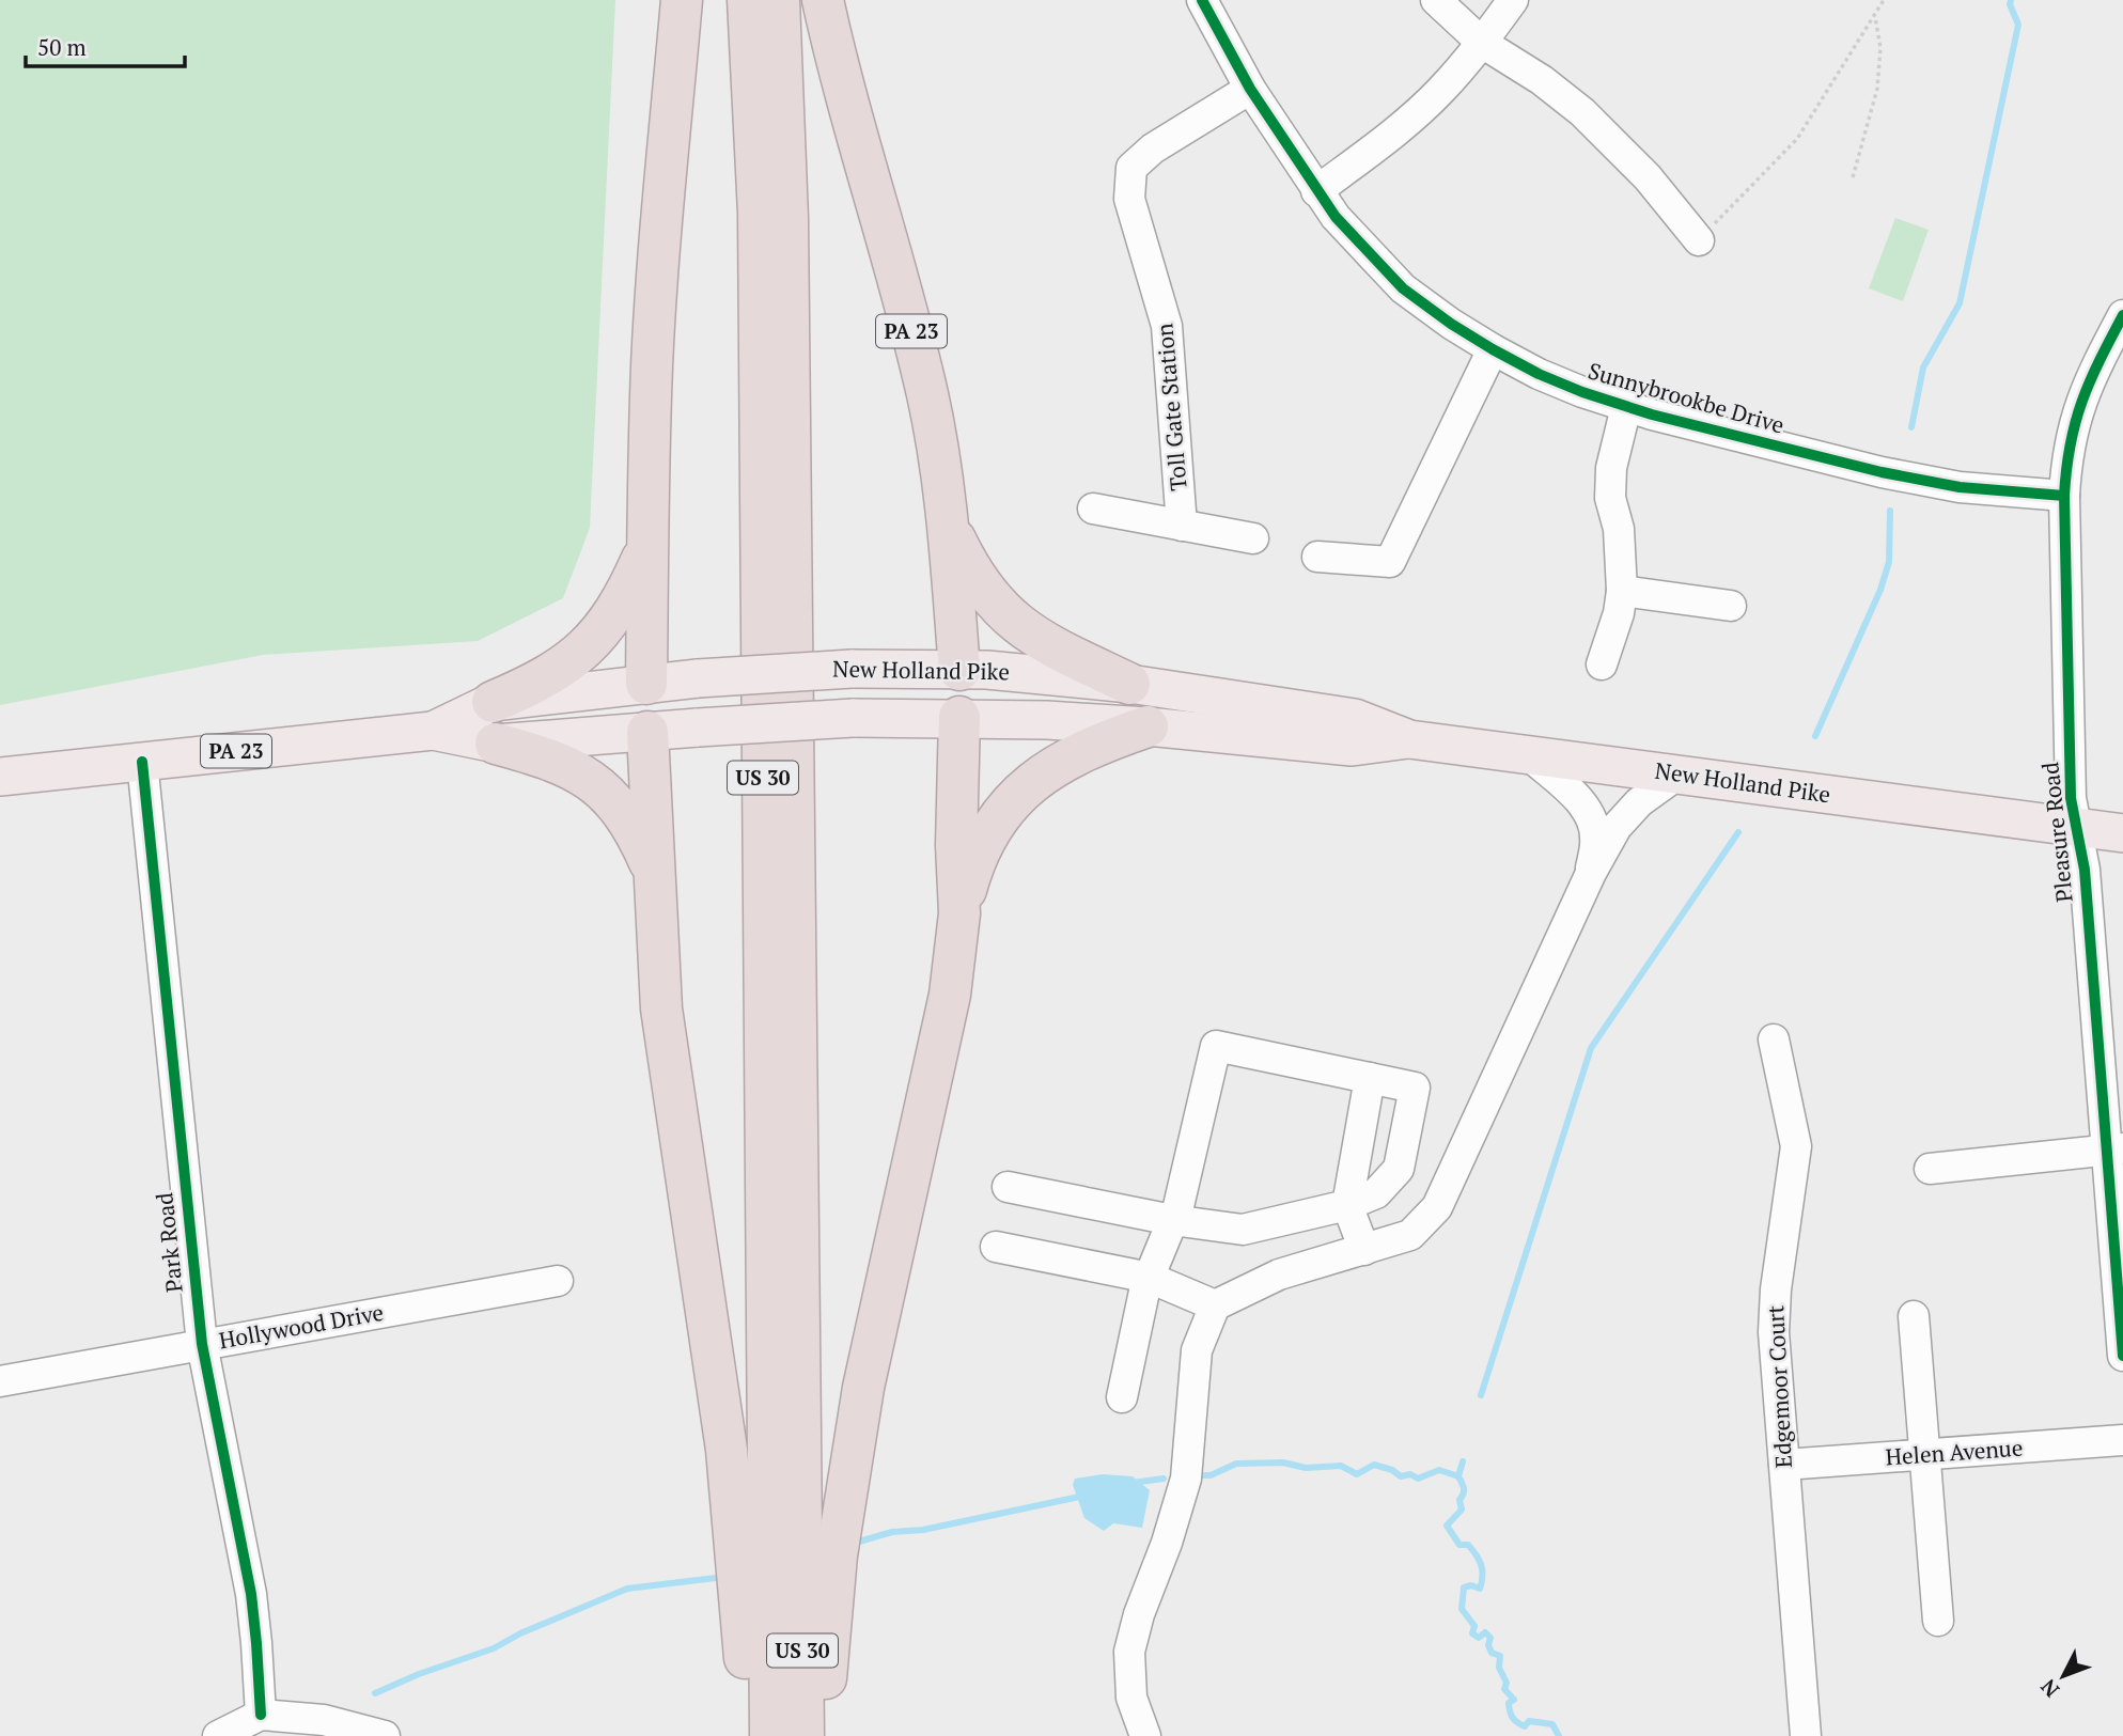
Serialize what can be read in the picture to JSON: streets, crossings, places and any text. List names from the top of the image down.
{
  "streets": {
    "highway": ["PA 23", "US 30"],
    "main road": ["New Holland Pike"],
    "street": [
      "Sunnybrookbe Drive",
      "Toll Gate Station",
      "Pleasure Road",
      "Park Road",
      "Hollywood Drive",
      "Edgemoor Court",
      "Helen Avenue"
    ]
  },
  "crossings": [
    ["PA 23", "New Holland Pike"],
    ["Sunnybrookbe Drive", "Toll Gate Station"],
    ["Sunnybrookbe Drive", "Pleasure Road"],
    ["New Holland Pike", "Pleasure Road"],
    ["New Holland Pike", "Park Road"],
    ["Park Road", "Hollywood Drive"],
    ["Edgemoor Court", "Helen Avenue"]
  ],
  "scale_bar": "50 m",
  "north": "bottom left"
}
